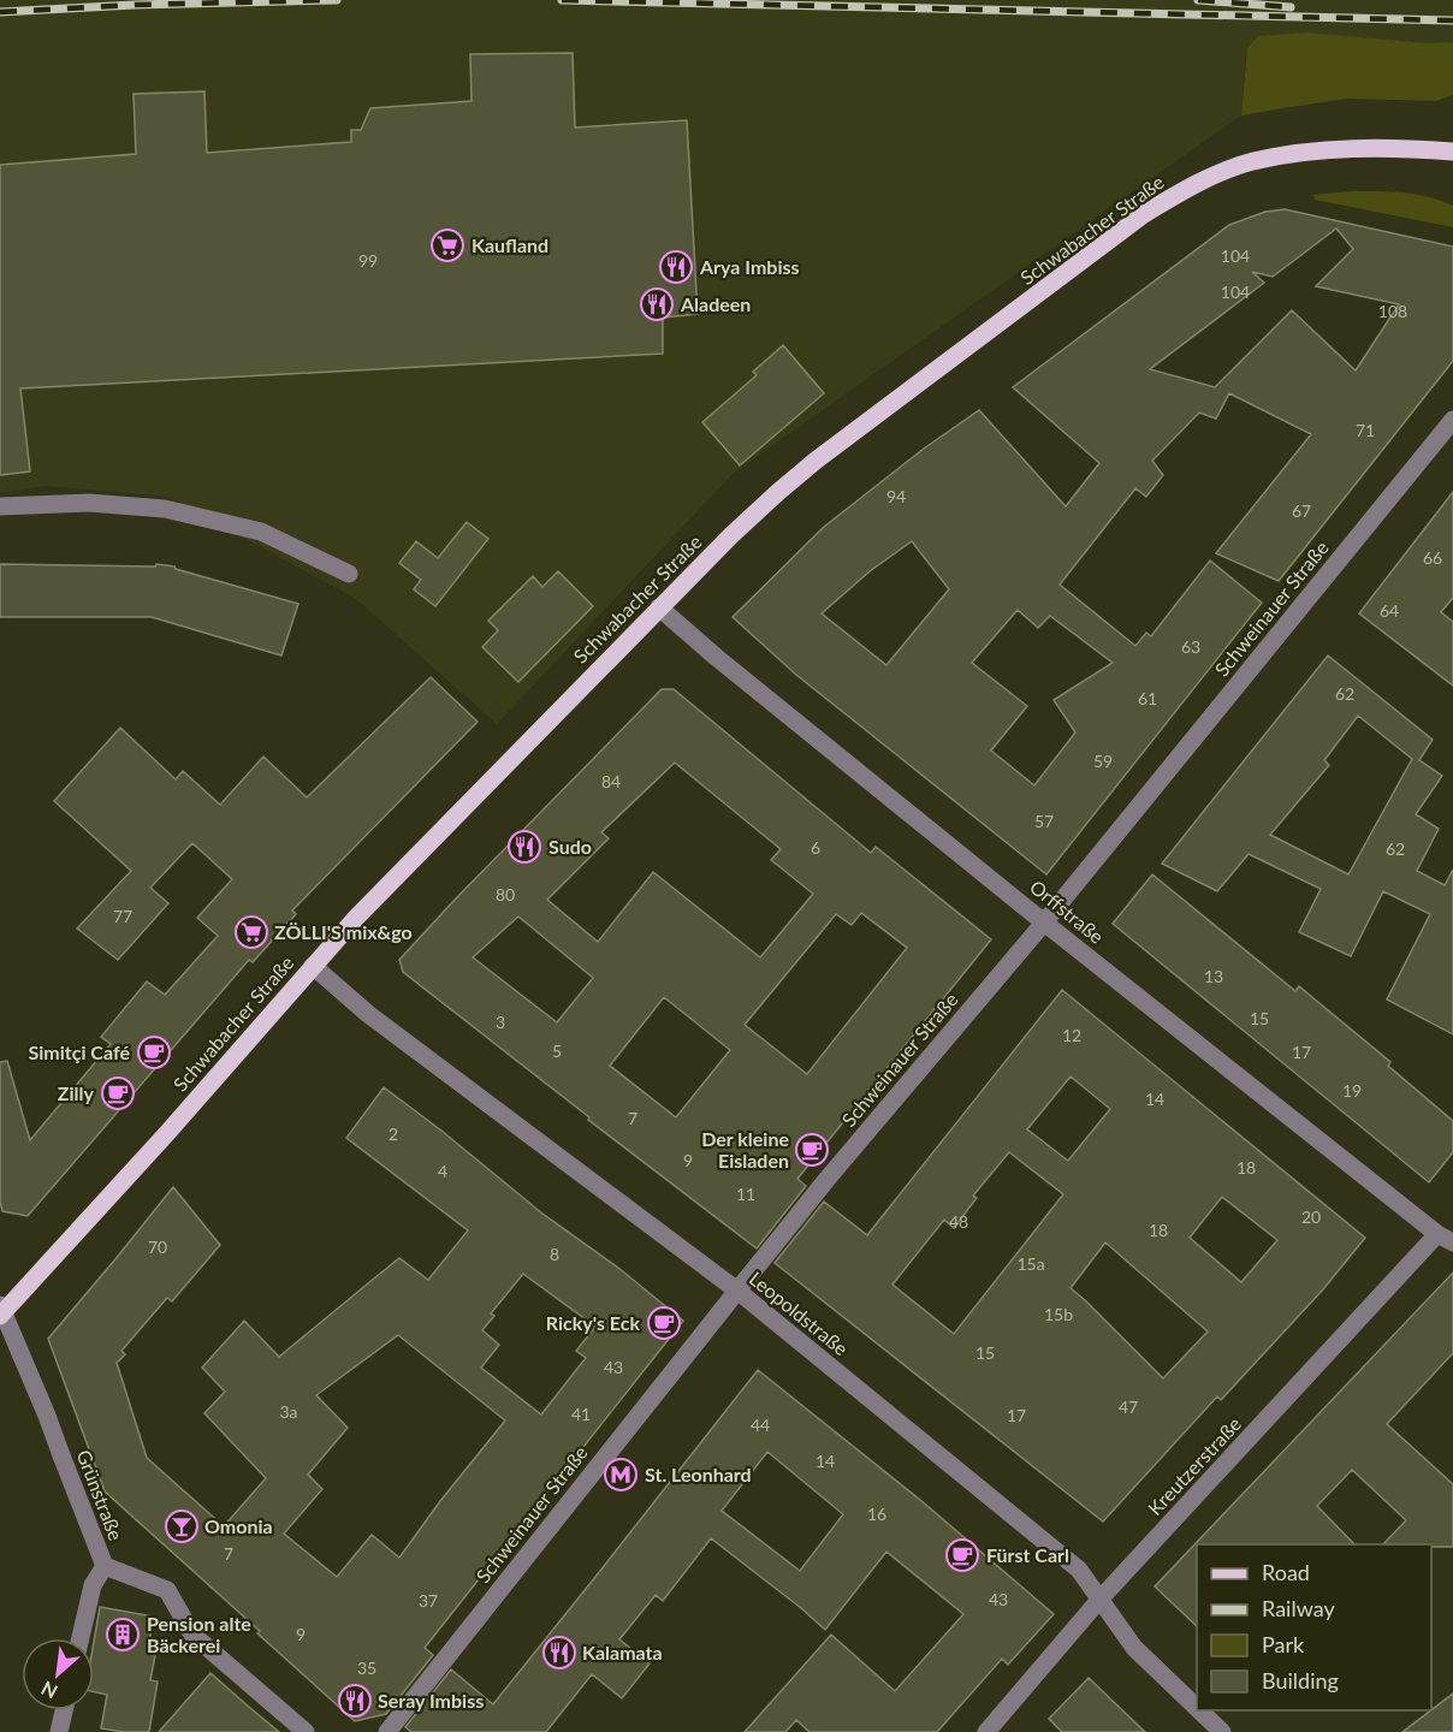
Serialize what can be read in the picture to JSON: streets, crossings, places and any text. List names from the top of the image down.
{
  "streets": {
    "main road": ["Schwabacher Straße"],
    "street": [
      "Schweinauer Straße",
      "Orffstraße",
      "Leopoldstraße",
      "Kreutzerstraße",
      "Grünstraße"
    ]
  },
  "crossings": [
    ["Schwabacher Straße", "Orffstraße"],
    ["Schwabacher Straße", "Leopoldstraße"],
    ["Schwabacher Straße", "Grünstraße"],
    ["Schweinauer Straße", "Orffstraße"],
    ["Schweinauer Straße", "Leopoldstraße"],
    ["Orffstraße", "Kreutzerstraße"],
    ["Leopoldstraße", "Kreutzerstraße"]
  ],
  "places": {
    "supermarket": ["Kaufland", "ZÖLLI'S mix&go"],
    "restaurant": [
      "Arya Imbiss",
      "Aladeen",
      "Sudo",
      "Kalamata",
      "Seray Imbiss"
    ],
    "cafe": [
      "Simitçi Café",
      "Zilly",
      "Der kleine Eisladen",
      "Ricky's Eck",
      "Fürst Carl"
    ],
    "metro station": ["St. Leonhard"],
    "bar": ["Omonia"],
    "building": ["Pension alte Bäckerei"]
  },
  "house_numbers": [
    "104",
    "99",
    "104",
    "108",
    "71",
    "94",
    "67",
    "66",
    "64",
    "63",
    "62",
    "61",
    "59",
    "84",
    "57",
    "6",
    "62",
    "80",
    "77",
    "13",
    "15",
    "3",
    "12",
    "5",
    "17",
    "19",
    "14",
    "7",
    "2",
    "9",
    "18",
    "4",
    "11",
    "20",
    "48",
    "18",
    "70",
    "8",
    "15a",
    "15b",
    "15",
    "43",
    "47",
    "3a",
    "41",
    "17",
    "44",
    "14",
    "16",
    "7",
    "43",
    "37",
    "9",
    "35"
  ],
  "legend": [
    "Road",
    "Railway",
    "Park",
    "Building"
  ],
  "north": "bottom left"
}
